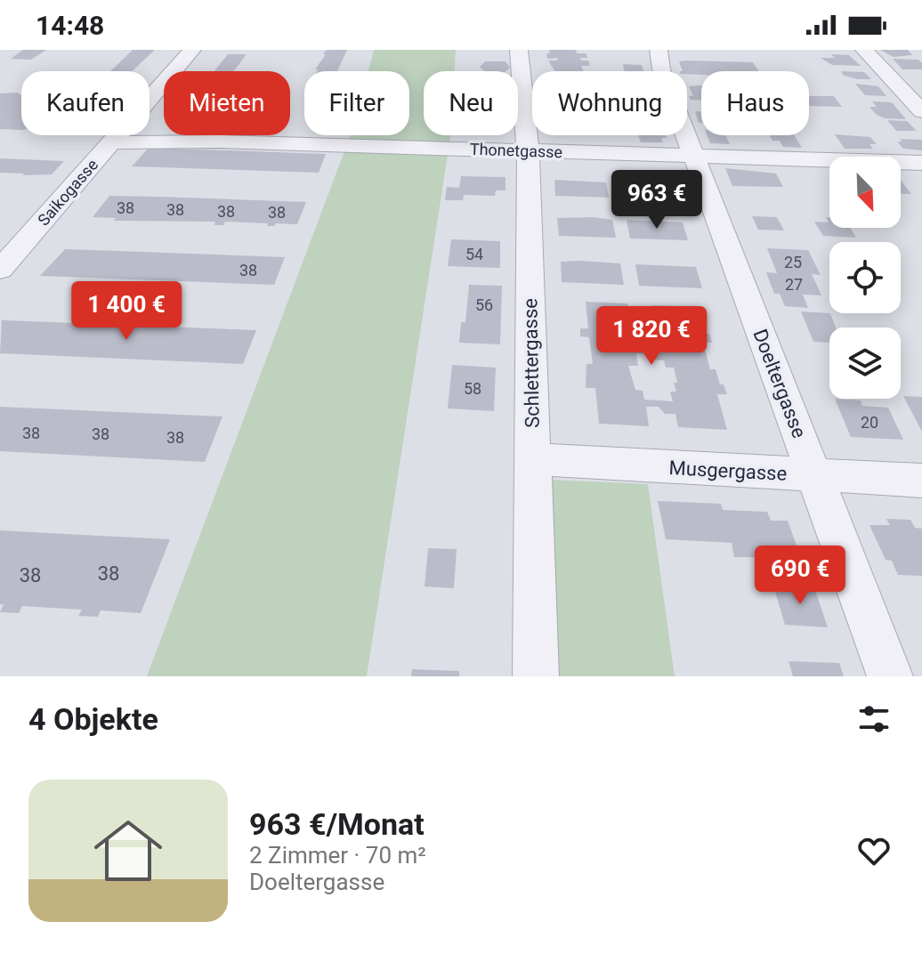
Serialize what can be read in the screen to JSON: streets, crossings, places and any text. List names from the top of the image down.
{
  "streets": {
    "street": [
      "Thonetgasse",
      "Saikogasse",
      "Schlettergasse",
      "Doeltergasse",
      "Musgergasse"
    ]
  },
  "crossings": [
    ["Thonetgasse", "Saikogasse"],
    ["Thonetgasse", "Schlettergasse"],
    ["Thonetgasse", "Doeltergasse"],
    ["Schlettergasse", "Musgergasse"],
    ["Doeltergasse", "Musgergasse"]
  ],
  "house_numbers": [
    "38",
    "38",
    "38",
    "38",
    "54",
    "25",
    "38",
    "27",
    "56",
    "58",
    "20",
    "38",
    "38",
    "38",
    "38",
    "38"
  ],
  "north": "bottom right",
  "page": {
    "status": "14:48",
    "chip": [
      "Kaufen",
      "Mieten",
      "Filter",
      "Neu",
      "Wohnung",
      "Haus"
    ],
    "price": [
      "963 €",
      "1 400 €",
      "1 820 €",
      "690 €"
    ],
    "heading": "4 Objekte",
    "list": [
      {
        "name": "963 €/Monat",
        "note": "2 Zimmer · 70 m² · Doeltergasse"
      }
    ]
  }
}
